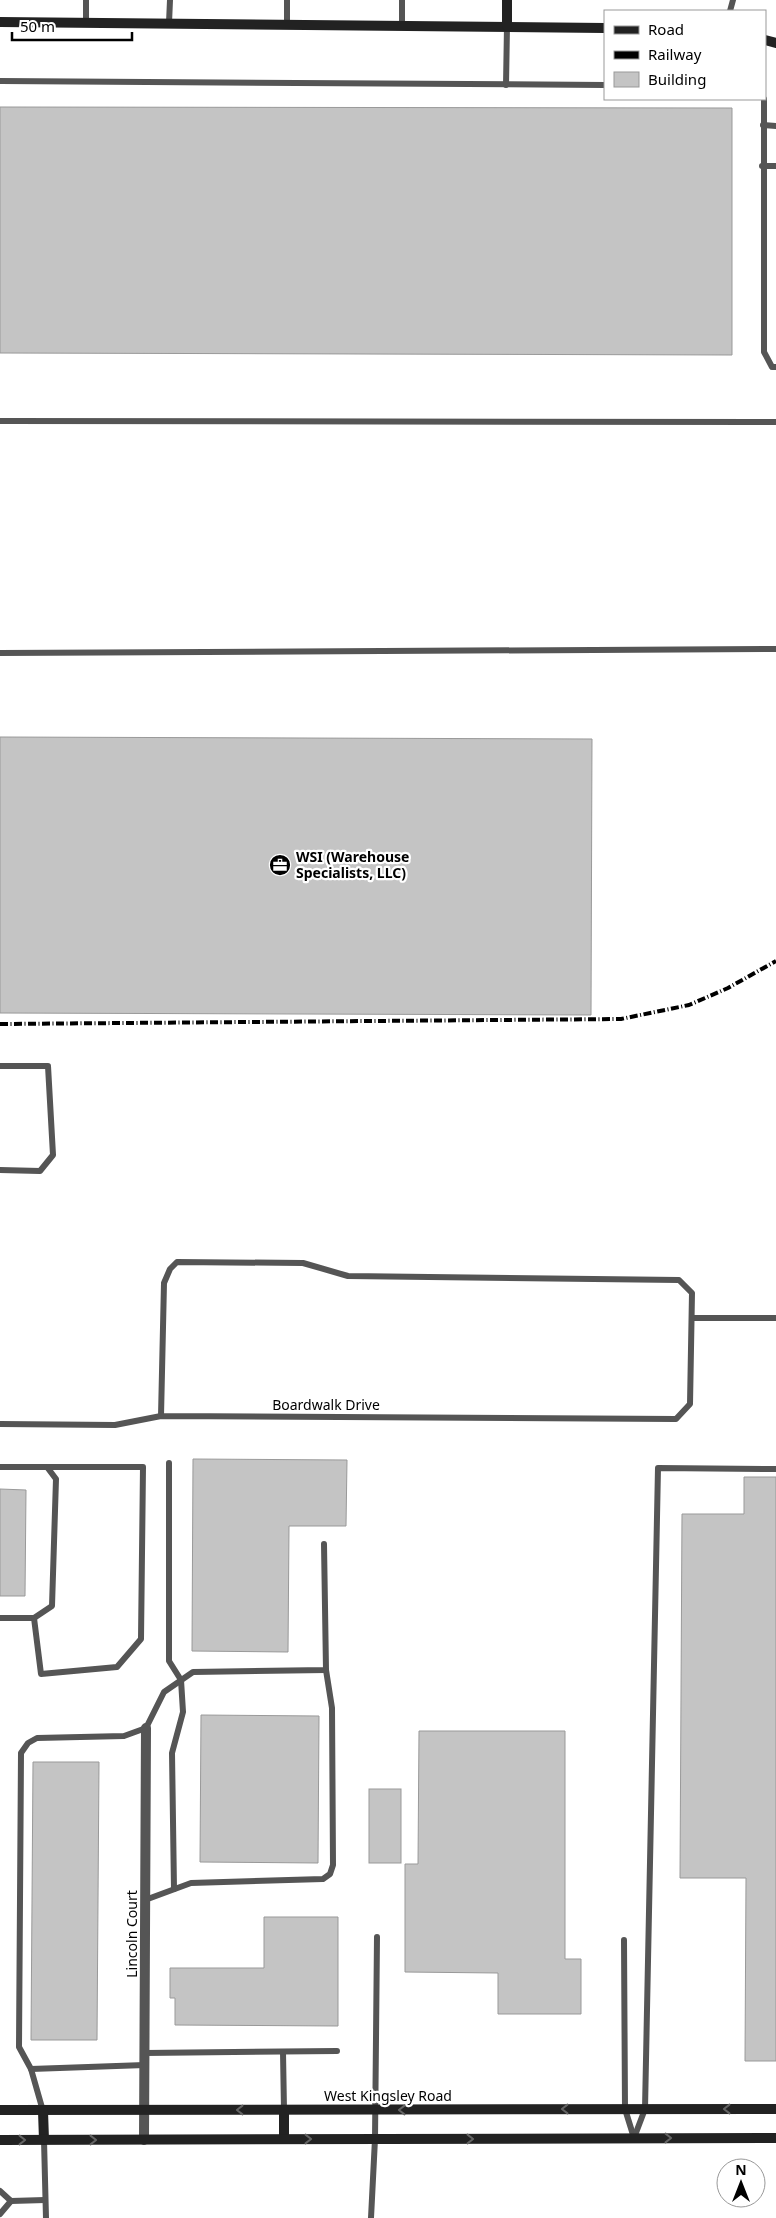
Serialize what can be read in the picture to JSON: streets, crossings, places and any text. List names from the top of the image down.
{
  "streets": {
    "main road": ["West Kingsley Road"],
    "street": ["Lincoln Court"],
    "lane": ["Boardwalk Drive"]
  },
  "crossings": [
    ["Lincoln Court", "West Kingsley Road"]
  ],
  "places": {
    "office": ["WSI (Warehouse Specialists, LLC)"]
  },
  "legend": ["Road", "Railway", "Building"],
  "scale_bar": "50 m",
  "north": "top"
}
